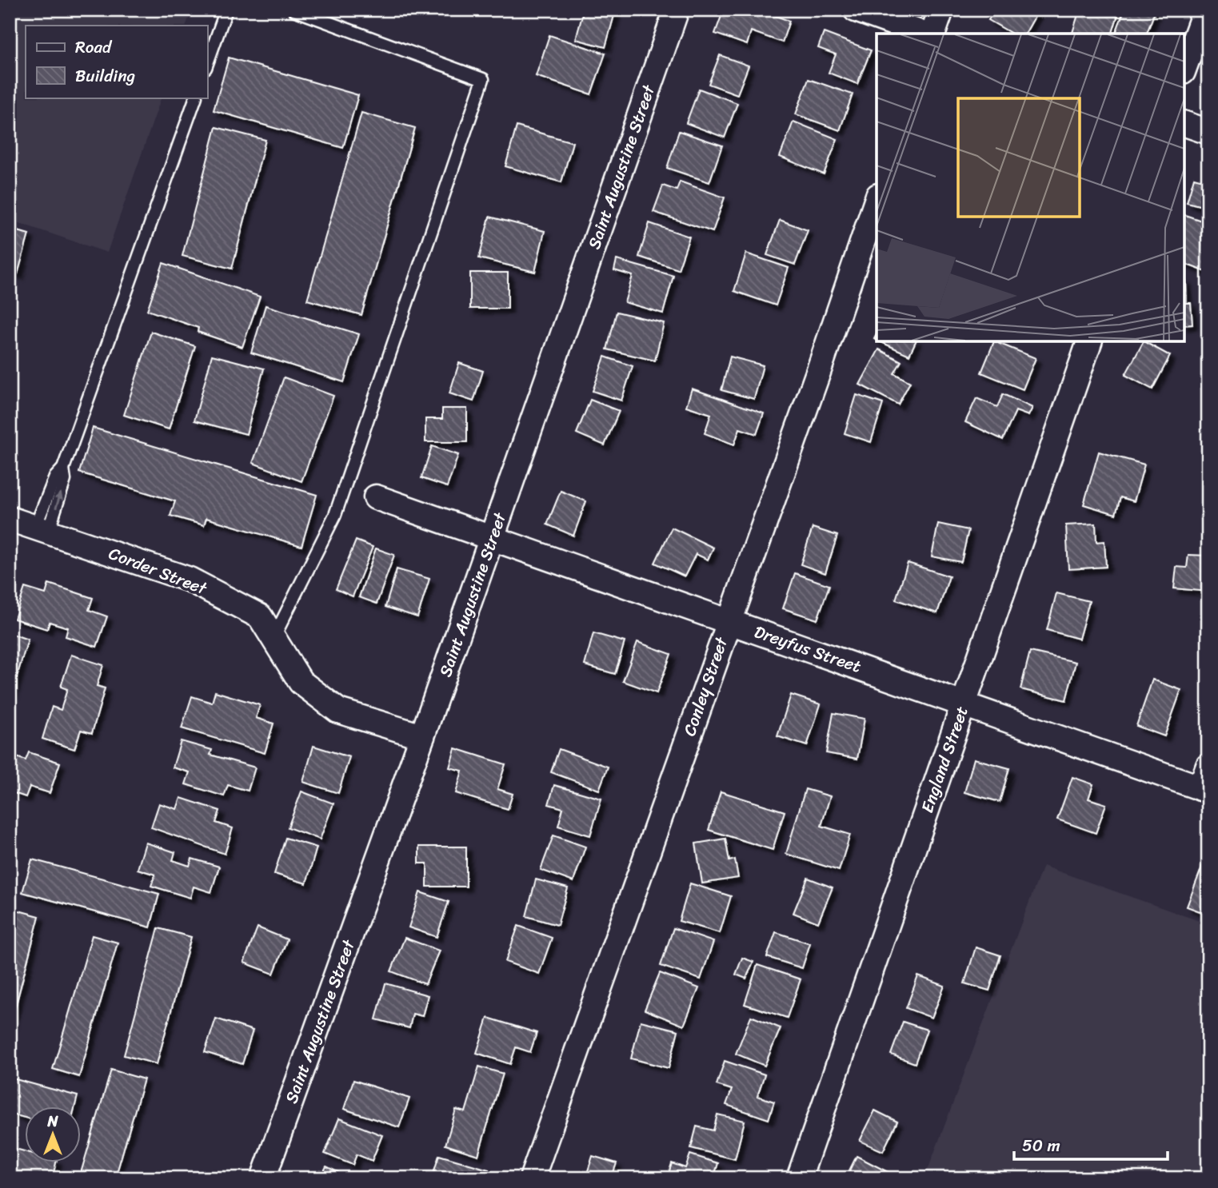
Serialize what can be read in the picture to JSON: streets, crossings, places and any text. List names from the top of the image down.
{
  "streets": {
    "street": [
      "Saint Augustine Street",
      "Corder Street",
      "Dreyfus Street",
      "Conley Street",
      "England Street"
    ]
  },
  "crossings": [
    ["Saint Augustine Street", "Corder Street"],
    ["Saint Augustine Street", "Dreyfus Street"],
    ["Dreyfus Street", "Conley Street"],
    ["Dreyfus Street", "England Street"]
  ],
  "legend": ["Road", "Building"],
  "scale_bar": "50 m",
  "north": "top"
}
